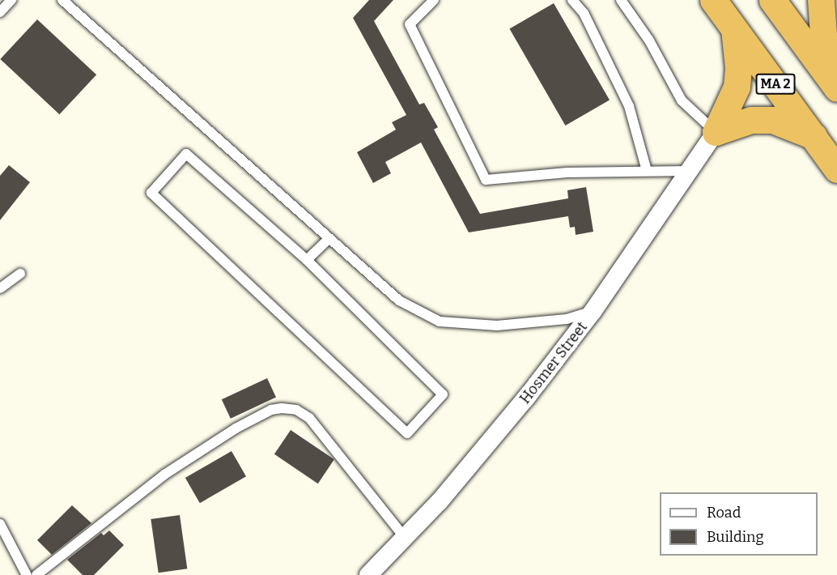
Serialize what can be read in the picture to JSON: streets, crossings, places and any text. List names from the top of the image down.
{
  "streets": {
    "highway": ["MA 2"],
    "street": ["Hosmer Street"]
  },
  "legend": ["Road", "Building"]
}
